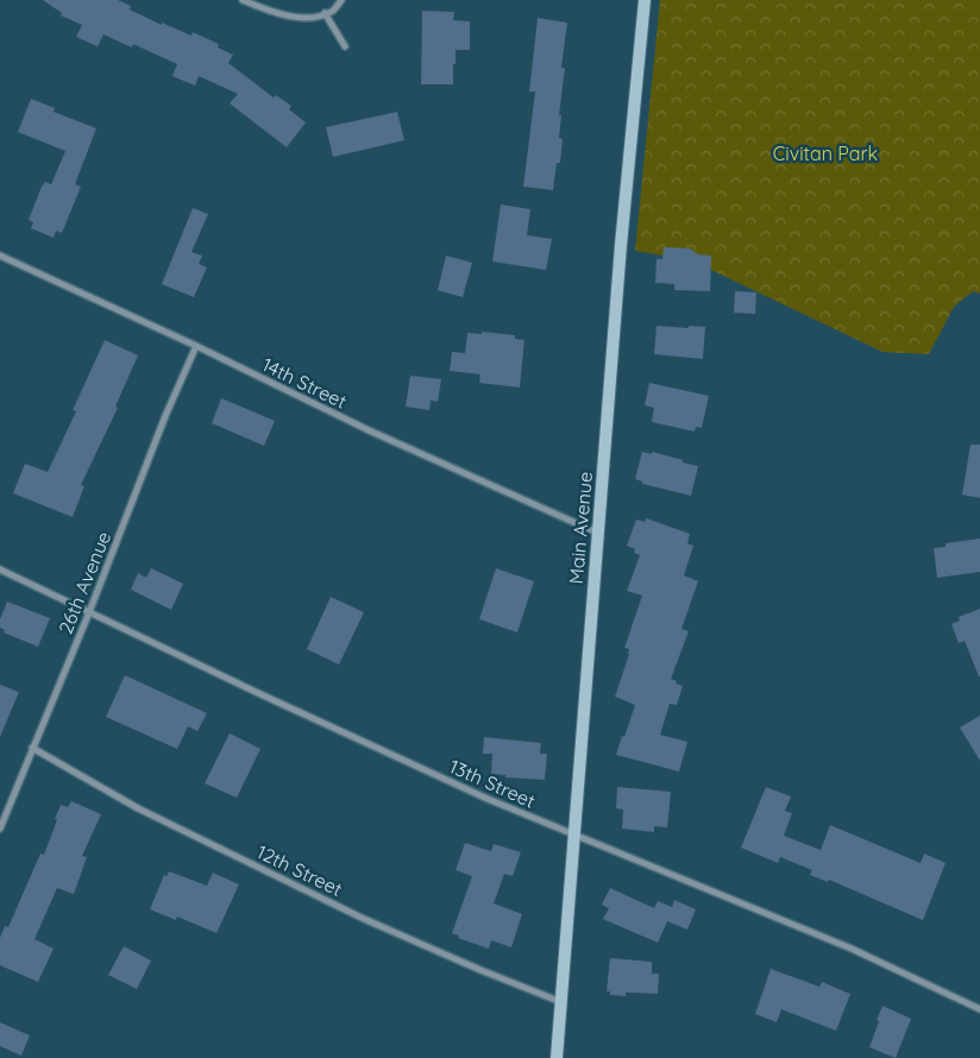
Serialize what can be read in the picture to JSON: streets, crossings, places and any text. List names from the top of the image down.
{
  "streets": {
    "main road": ["Main Avenue"],
    "street": [
      "14th Street",
      "26th Avenue",
      "13th Street",
      "12th Street"
    ]
  },
  "crossings": [
    ["14th Street", "Main Avenue"],
    ["14th Street", "26th Avenue"],
    ["Main Avenue", "13th Street"],
    ["Main Avenue", "12th Street"],
    ["26th Avenue", "13th Street"],
    ["26th Avenue", "12th Street"]
  ],
  "parks": ["Civitan Park"]
}
